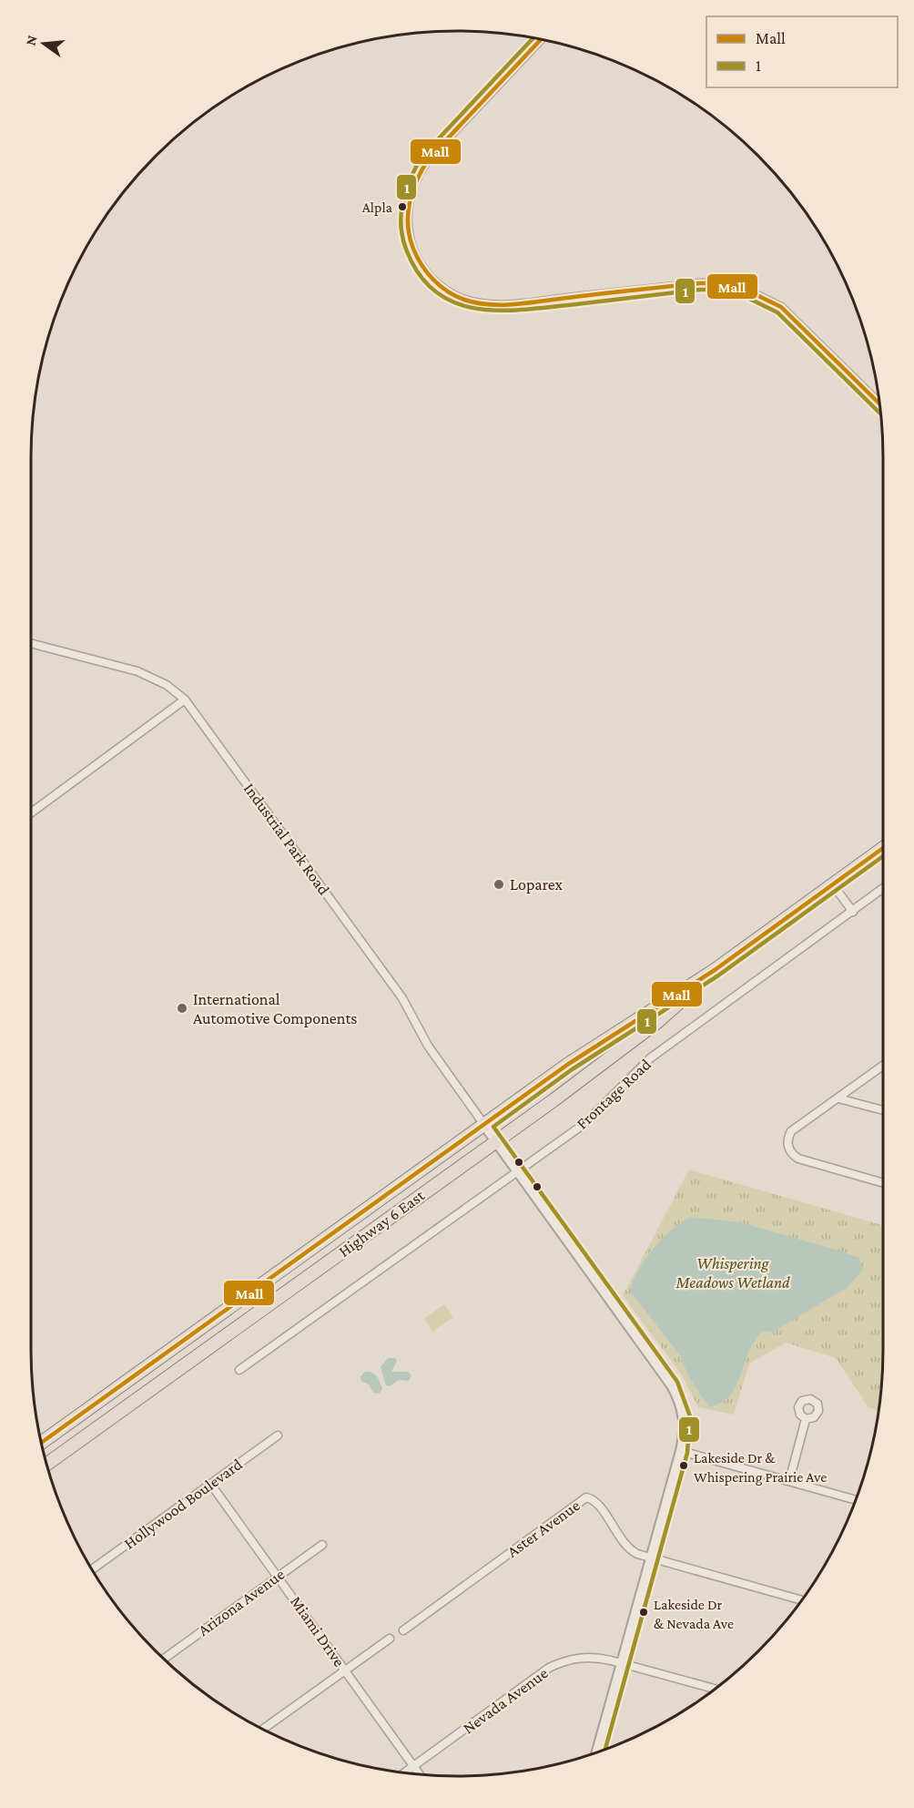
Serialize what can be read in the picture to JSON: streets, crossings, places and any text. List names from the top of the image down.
{
  "streets": {
    "main road": ["Highway 6 East"],
    "street": [
      "Industrial Park Road",
      "Frontage Road",
      "Hollywood Boulevard",
      "Aster Avenue",
      "Arizona Avenue",
      "Miami Drive",
      "Nevada Avenue"
    ]
  },
  "crossings": [
    ["Industrial Park Road", "Highway 6 East"],
    ["Hollywood Boulevard", "Miami Drive"],
    ["Arizona Avenue", "Miami Drive"],
    ["Miami Drive", "Nevada Avenue"]
  ],
  "parks": ["Whispering Meadows Wetland"],
  "places": [
    "Alpla",
    "Loparex",
    "International Automotive Components",
    "Lakeside Dr & Whispering Prairie Ave",
    "Lakeside Dr & Nevada Ave"
  ],
  "lines": ["transit line 1", "transit line Mall"],
  "legend": ["Mall", "1"],
  "north": "left"
}
